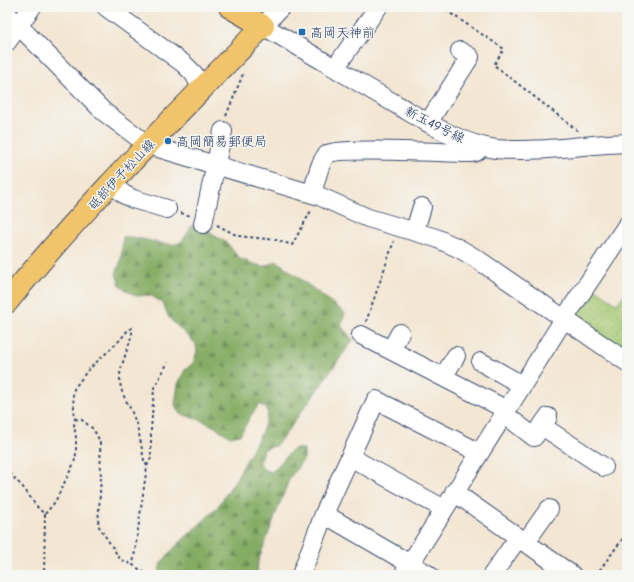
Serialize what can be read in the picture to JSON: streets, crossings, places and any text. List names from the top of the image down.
{
  "streets": {
    "main road": ["砥部伊予松山線"],
    "street": ["新玉49号線"]
  },
  "crossings": [
    ["新玉49号線", "砥部伊予松山線"]
  ],
  "places": {
    "transit": ["高岡天神前"],
    "other": ["高岡簡易郵便局"]
  }
}
